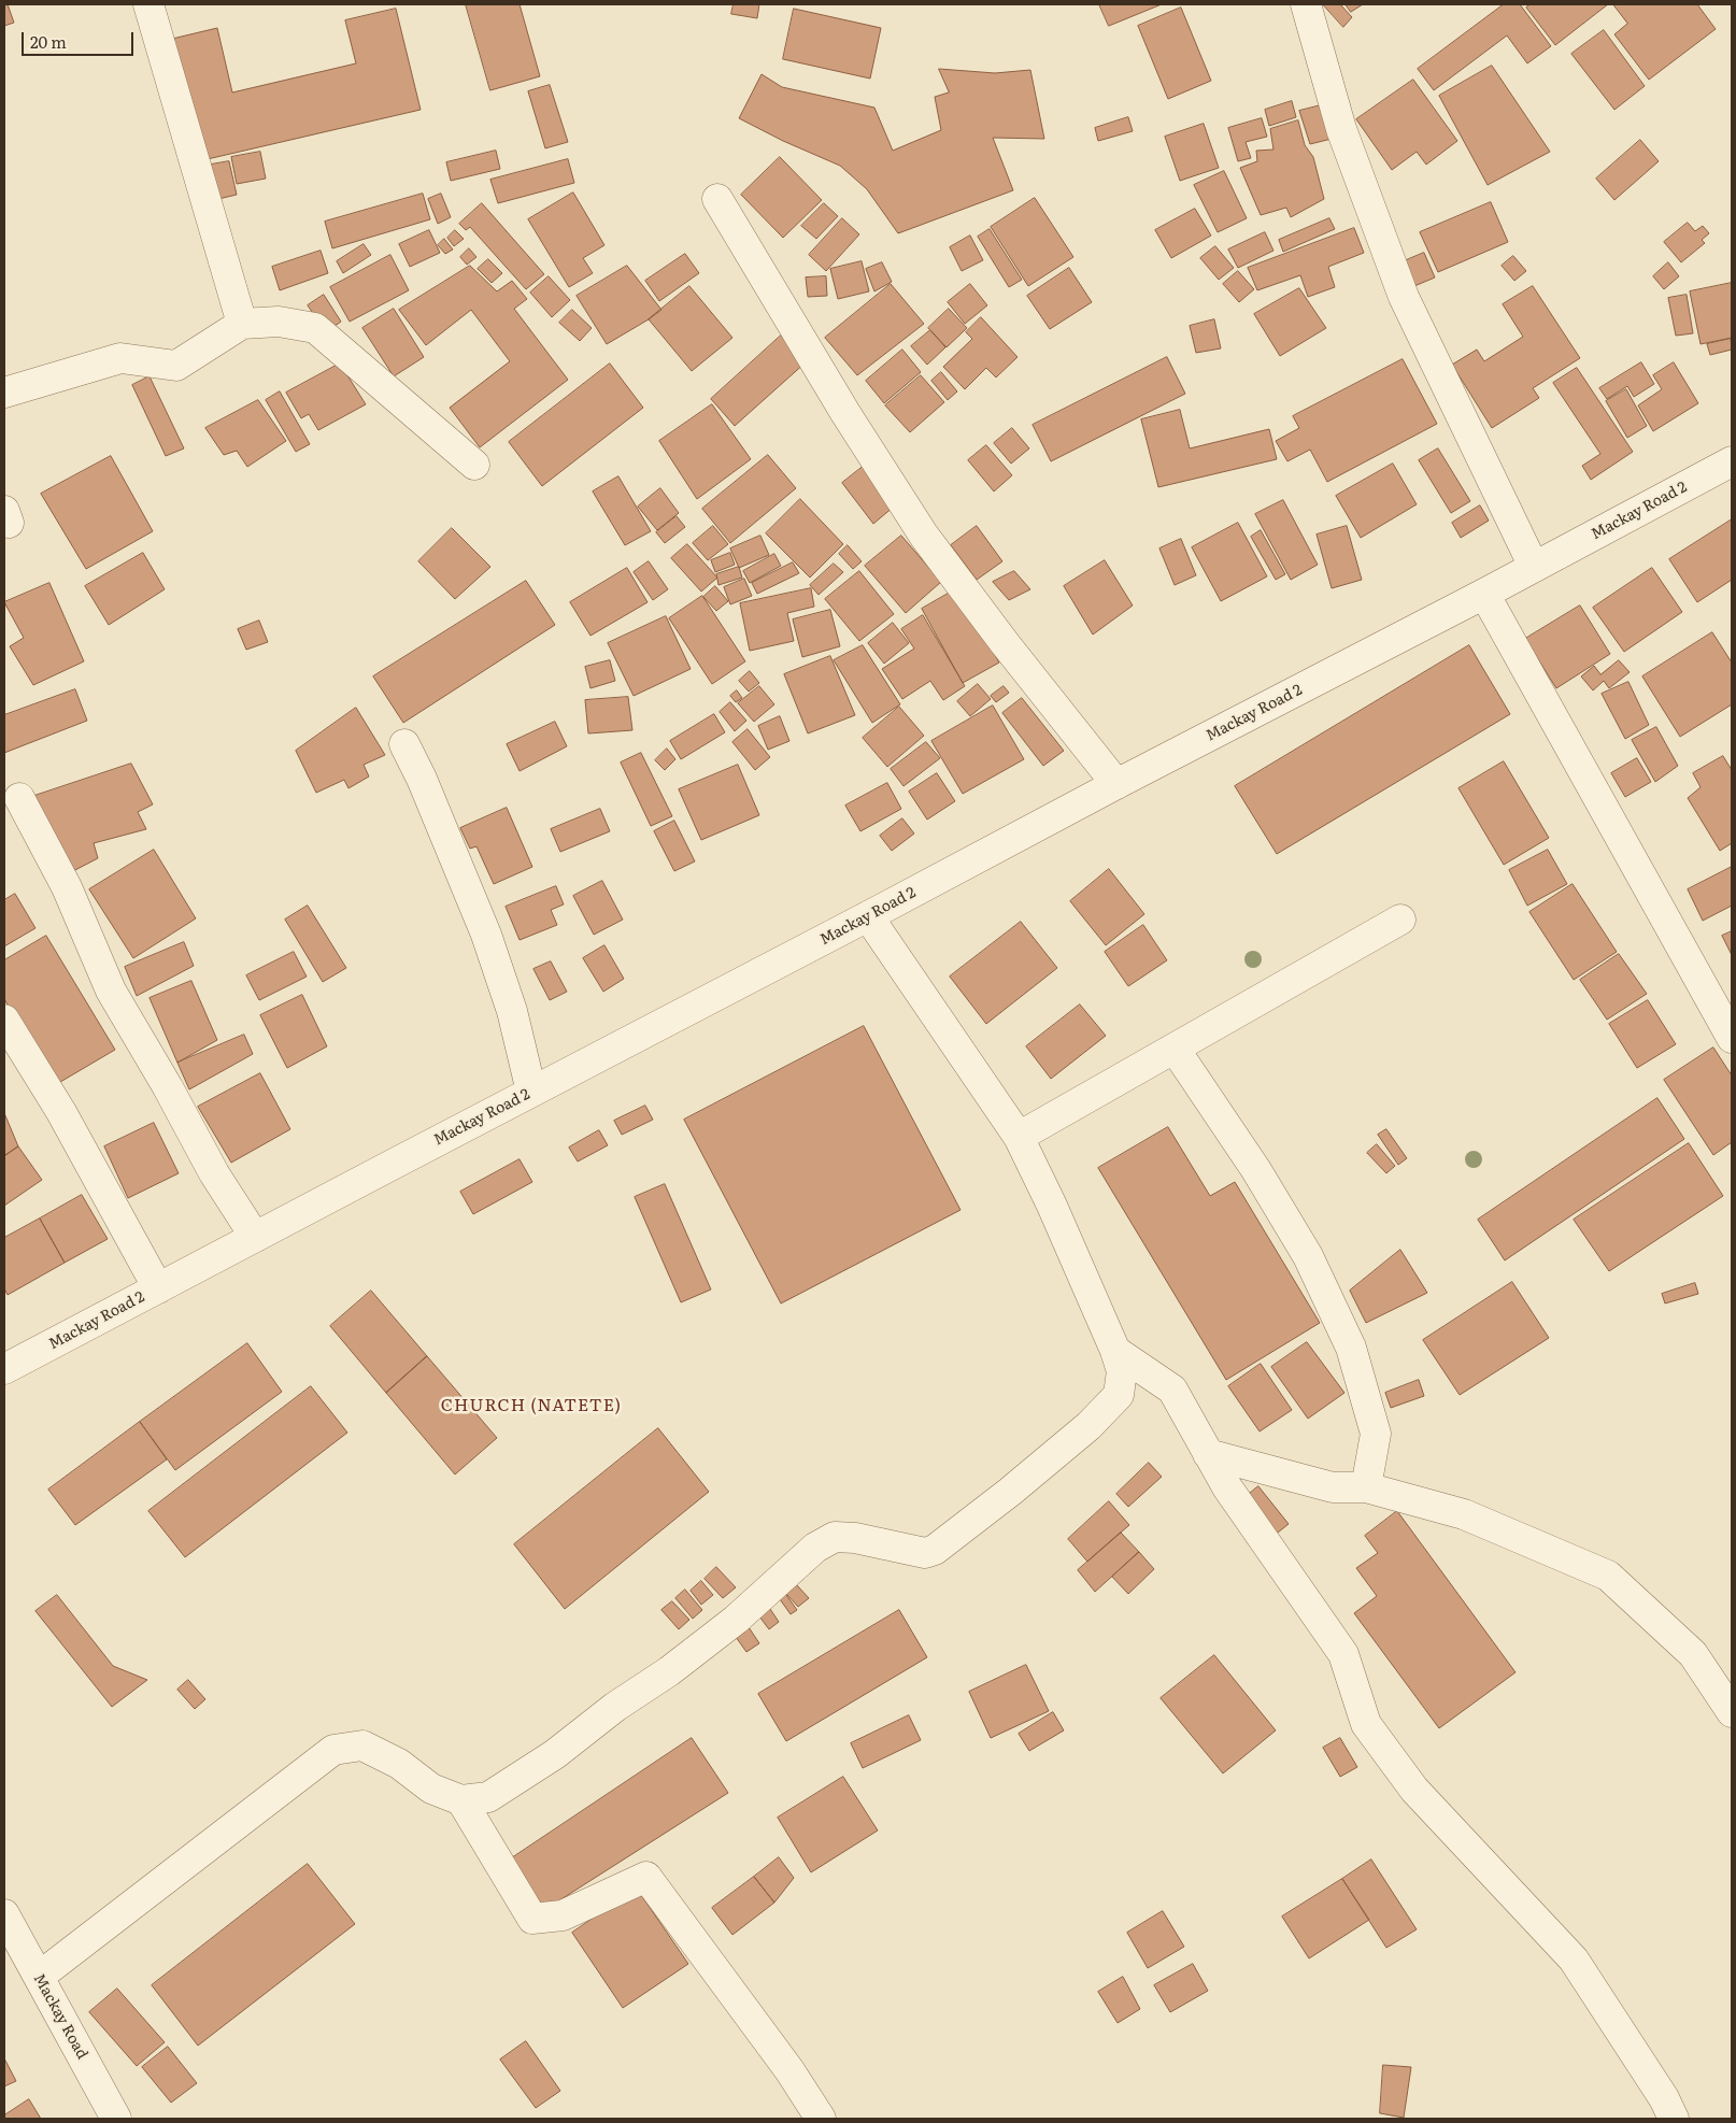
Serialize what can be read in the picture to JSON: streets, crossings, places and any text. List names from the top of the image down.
{
  "streets": {
    "street": ["Mackay Road 2", "Mackay Road"]
  },
  "districts": ["CHURCH (NATETE)"],
  "scale_bar": "20 m"
}
